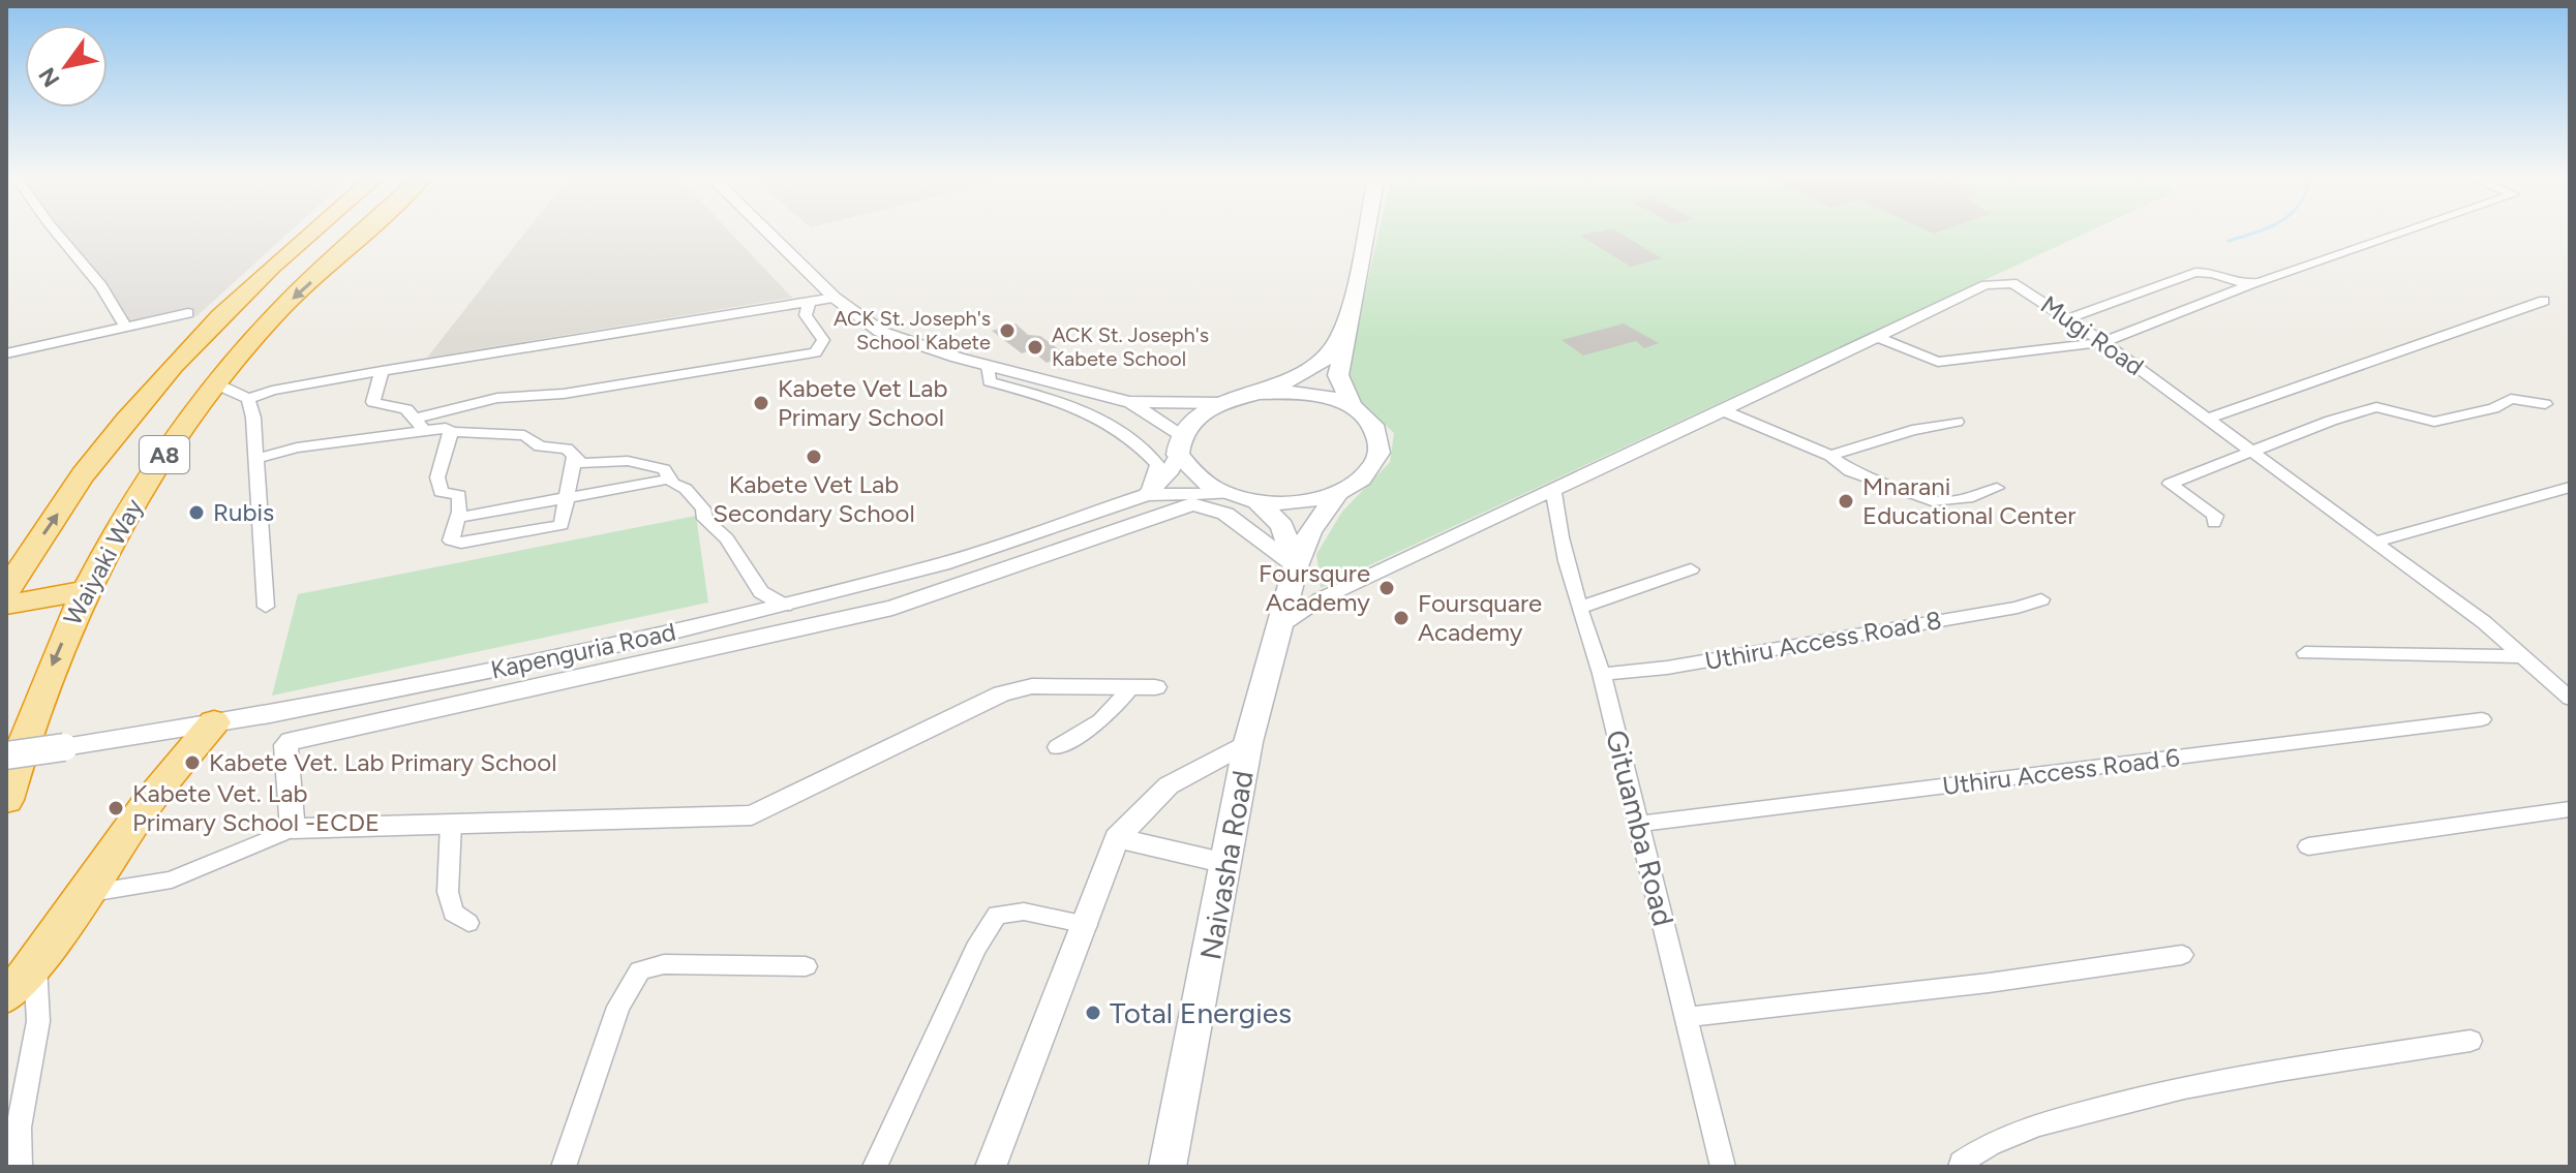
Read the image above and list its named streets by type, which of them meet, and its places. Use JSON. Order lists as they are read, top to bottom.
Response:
{
  "streets": {
    "highway": ["A8", "Waiyaki Way"],
    "main road": ["Naivasha Road"],
    "street": [
      "Mugi Road",
      "Uthiru Access Road 8",
      "Kapenguria Road",
      "Uthiru Access Road 6",
      "Gituamba Road"
    ]
  },
  "crossings": [
    ["Mugi Road", "Gituamba Road"],
    ["Mugi Road", "Naivasha Road"],
    ["Uthiru Access Road 8", "Gituamba Road"],
    ["Uthiru Access Road 6", "Gituamba Road"]
  ],
  "places": [
    "ACK St. Joseph's School Kabete",
    "ACK St. Joseph's Kabete School",
    "Kabete Vet Lab Primary School",
    "Kabete Vet Lab Secondary School",
    "Mnarani Educational Center",
    "Rubis",
    "Foursqure Academy",
    "Foursquare Academy",
    "Kabete Vet. Lab Primary School",
    "Kabete Vet. Lab Primary School -ECDE",
    "Total Energies"
  ],
  "north": "bottom left"
}
